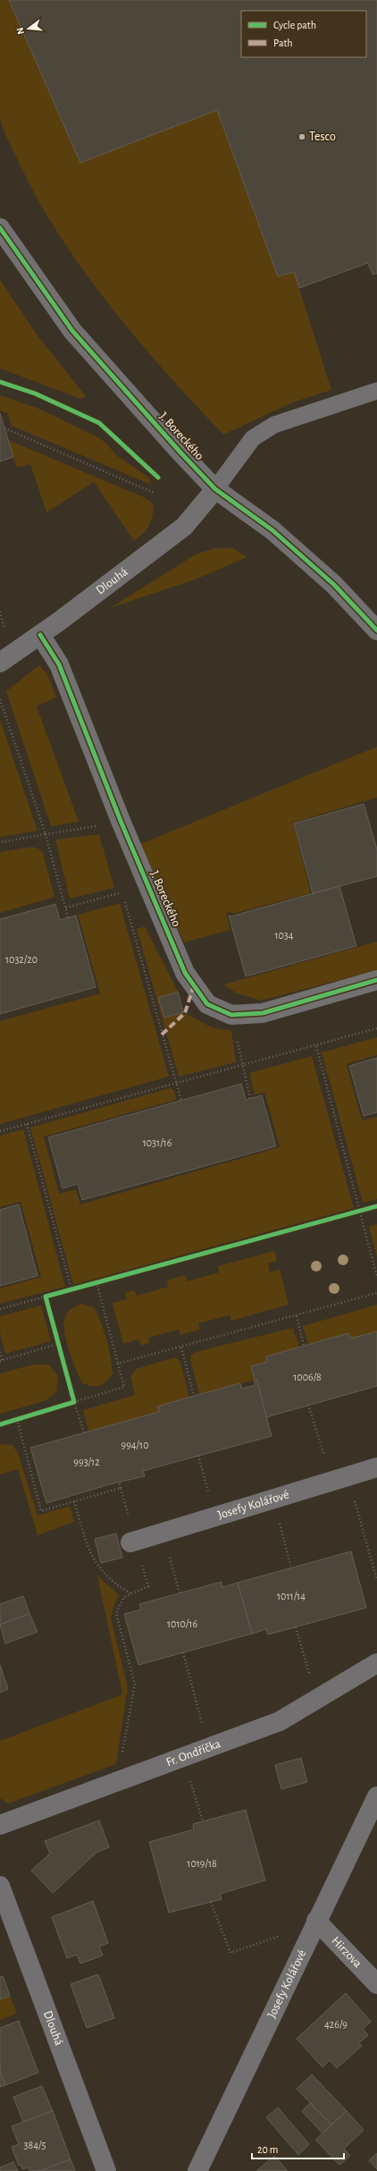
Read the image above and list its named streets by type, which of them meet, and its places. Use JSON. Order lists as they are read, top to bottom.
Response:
{
  "streets": {
    "street": [
      "J. Boreckého",
      "Dlouhá",
      "Josefy Kolářové",
      "Fr. Ondříčka",
      "Hirzova"
    ]
  },
  "crossings": [
    ["J. Boreckého", "Dlouhá"],
    ["Josefy Kolářové", "Hirzova"]
  ],
  "places": ["Tesco"],
  "house_numbers": [
    "1034",
    "1032/20",
    "1031/16",
    "1006/8",
    "994/10",
    "993/12",
    "1011/14",
    "1010/16",
    "1019/18",
    "426/9",
    "384/5"
  ],
  "legend": ["Cycle path", "Path"],
  "scale_bar": "20 m",
  "north": "left"
}
